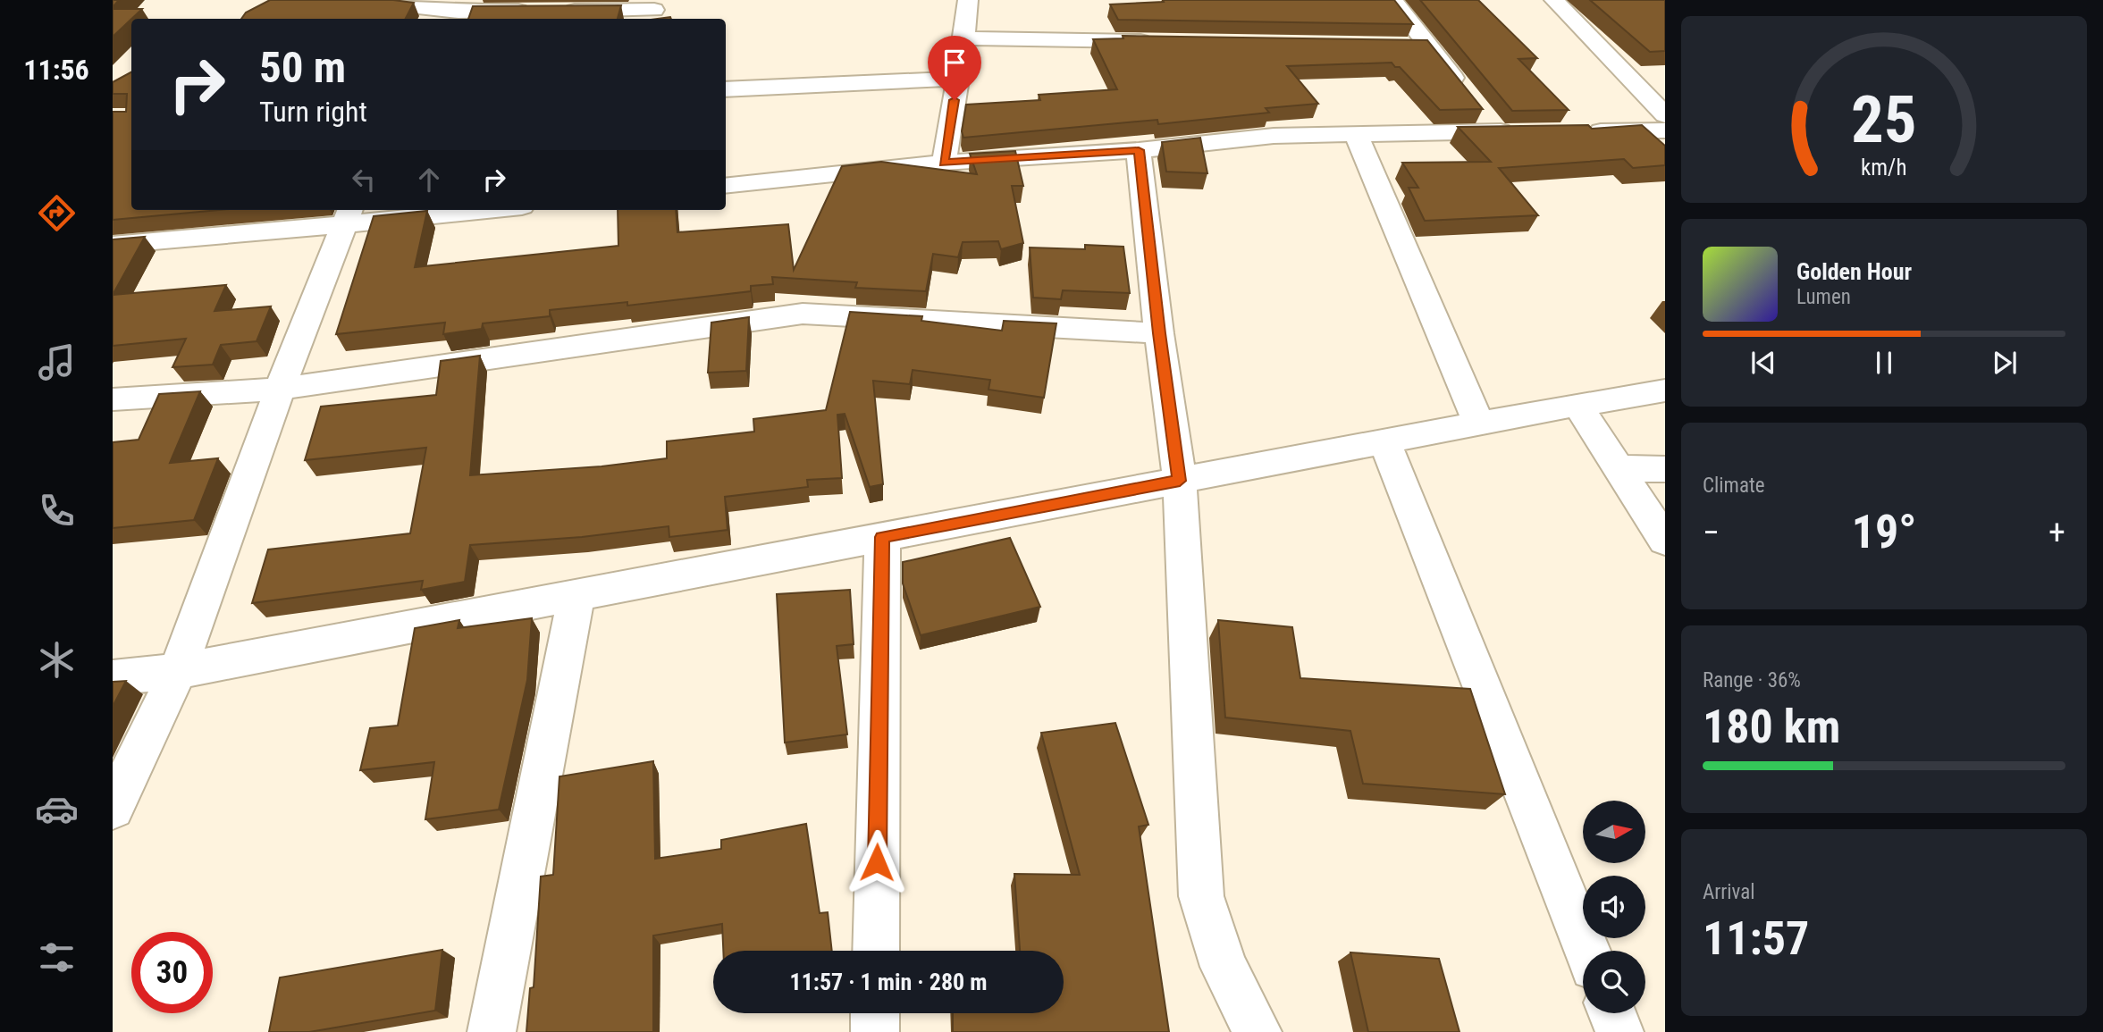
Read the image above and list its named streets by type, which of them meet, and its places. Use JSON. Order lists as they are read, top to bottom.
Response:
{
  "north": "right",
  "page": {
    "tabs": "11:56",
    "turn": ["50 m", "Turn right"],
    "song": ["Golden Hour", "Lumen"],
    "tile": [
      "Climate",
      ["Range · 36%", "180 km"],
      ["Arrival", "11:57"]
    ],
    "heat": ["−", "19°", "+"],
    "limit": "30",
    "trip": "11:57 · 1 min · 280 m",
    "gauge": ["25", "km/h"]
  }
}
